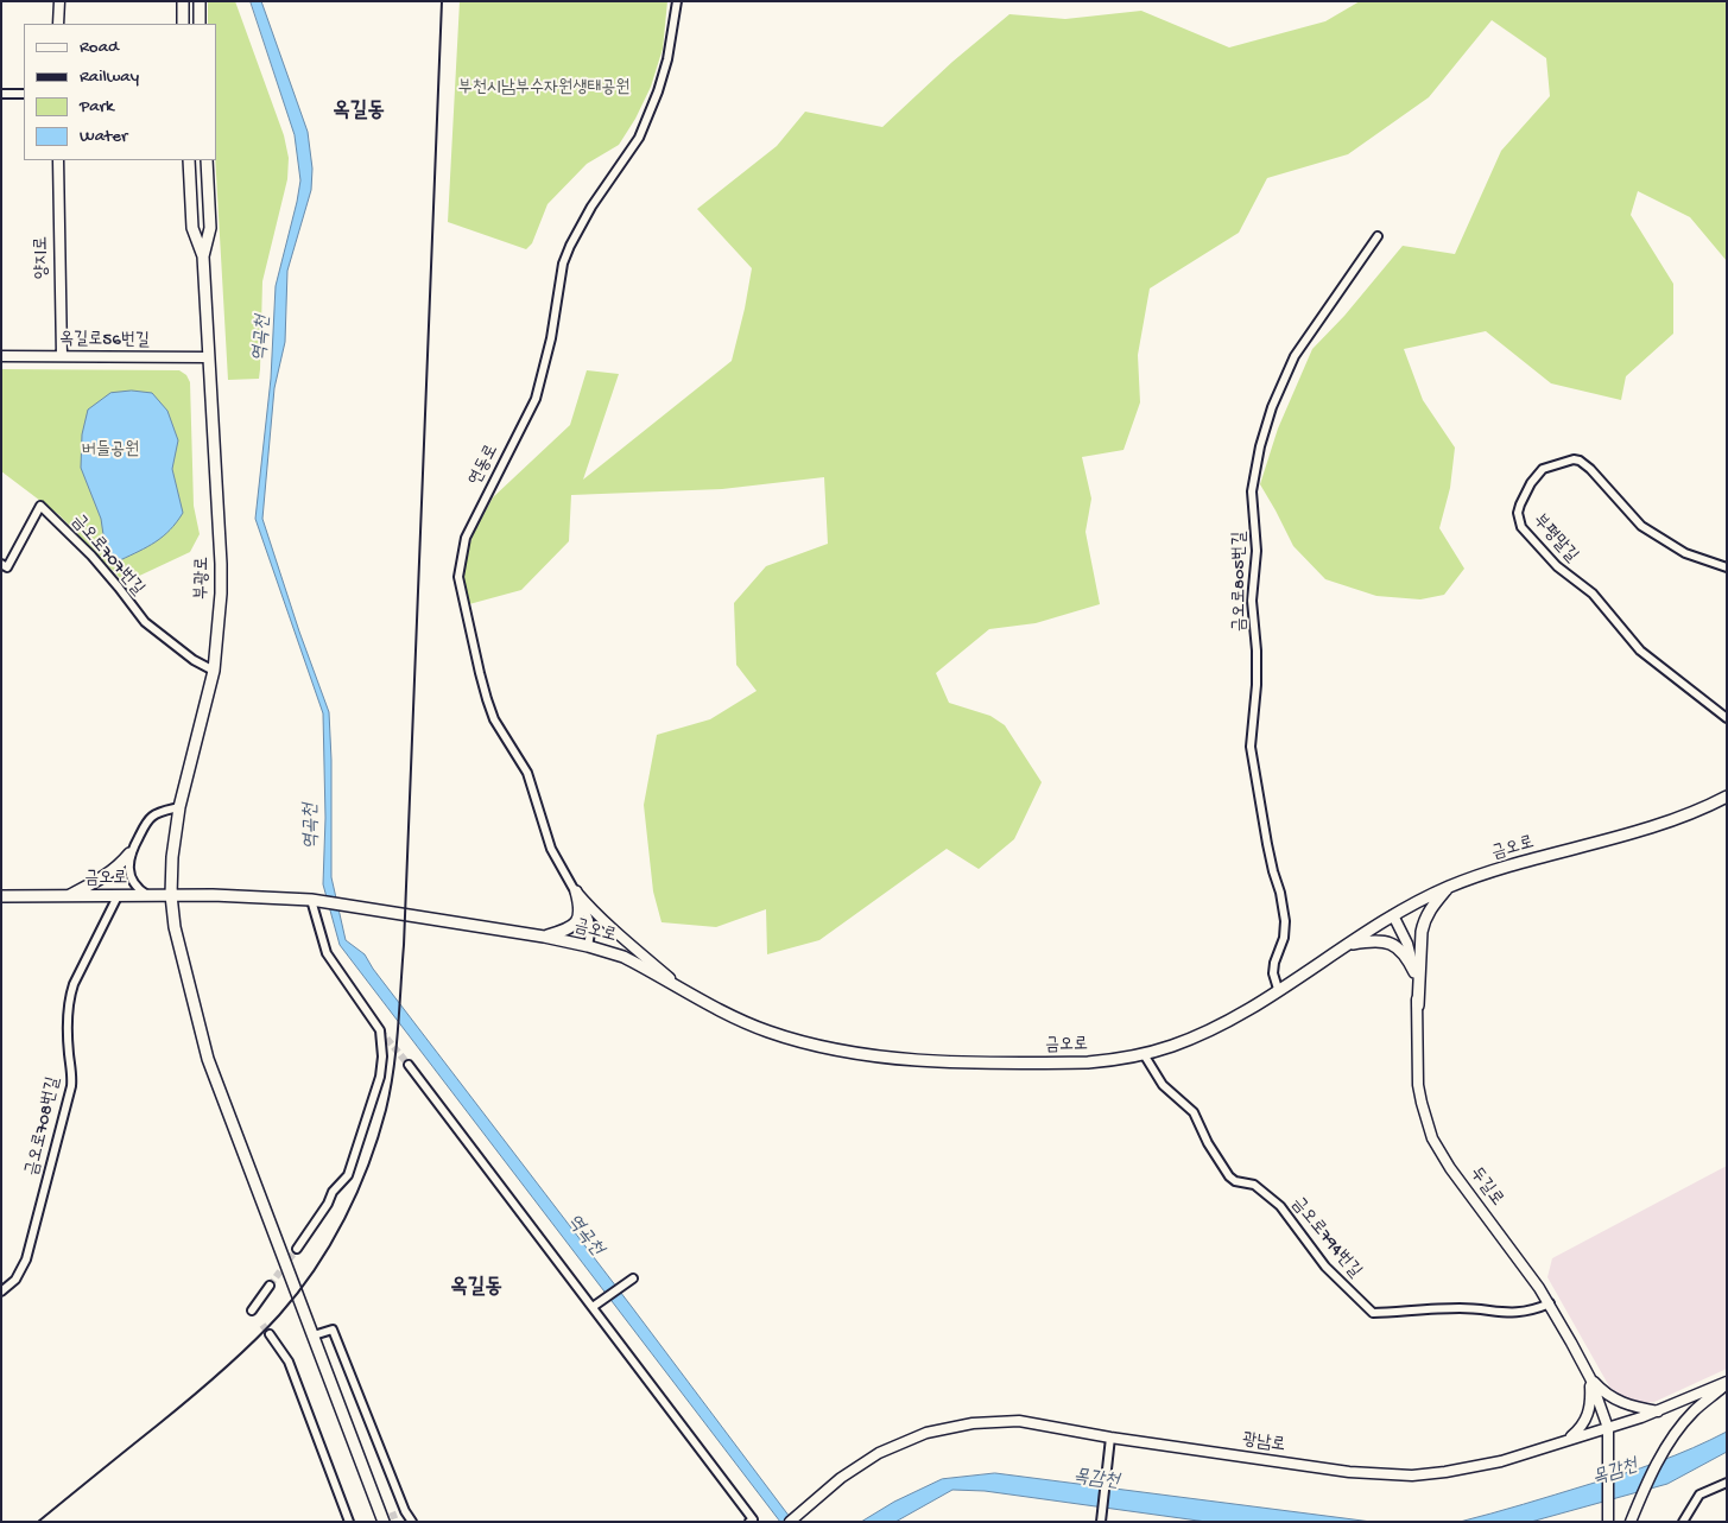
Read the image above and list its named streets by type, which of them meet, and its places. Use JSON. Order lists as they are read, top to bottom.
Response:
{
  "streets": {
    "main road": ["부광로", "금오로"],
    "street": [
      "양지로",
      "옥길로56번길",
      "연동로",
      "부평말길",
      "금오로707번길",
      "금오로805번길",
      "금오로708번길",
      "두길로",
      "금오로794번길",
      "광남로"
    ]
  },
  "crossings": [
    ["양지로", "옥길로56번길"],
    ["옥길로56번길", "부광로"],
    ["연동로", "금오로"],
    ["금오로707번길", "부광로"],
    ["부광로", "금오로"],
    ["금오로805번길", "금오로"],
    ["금오로", "금오로708번길"],
    ["금오로", "두길로"],
    ["금오로", "금오로794번길"],
    ["두길로", "금오로794번길"],
    ["두길로", "광남로"]
  ],
  "districts": ["옥길동", "옥길동"],
  "water": ["역곡천", "목감천"],
  "parks": ["부천시남부수자원생태공원", "버들공원"],
  "legend": [
    "Road",
    "Railway",
    "Park",
    "Water"
  ]
}
